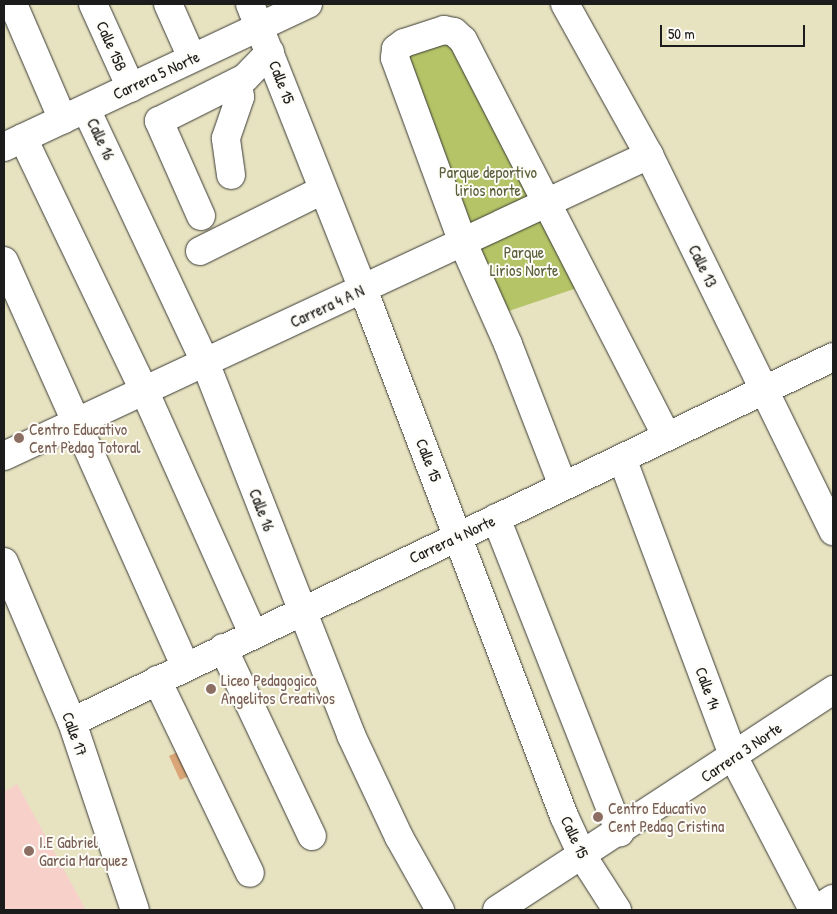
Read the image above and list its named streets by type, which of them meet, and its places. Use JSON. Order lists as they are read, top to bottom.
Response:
{
  "streets": {
    "street": [
      "Calle 15B",
      "Carrera 5 Norte",
      "Calle 15",
      "Calle 16",
      "Calle 13",
      "Carrera 4 A N",
      "Carrera 4 Norte",
      "Calle 14",
      "Calle 17",
      "Carrera 3 Norte"
    ]
  },
  "crossings": [
    ["Calle 15B", "Carrera 5 Norte"],
    ["Carrera 5 Norte", "Calle 15"],
    ["Carrera 5 Norte", "Calle 16"],
    ["Calle 15", "Carrera 4 A N"],
    ["Calle 15", "Carrera 4 Norte"],
    ["Calle 15", "Carrera 3 Norte"],
    ["Calle 16", "Carrera 4 A N"],
    ["Calle 16", "Carrera 4 Norte"],
    ["Calle 13", "Carrera 4 A N"],
    ["Calle 13", "Carrera 4 Norte"],
    ["Carrera 4 Norte", "Calle 14"],
    ["Carrera 4 Norte", "Calle 17"],
    ["Calle 14", "Carrera 3 Norte"]
  ],
  "parks": ["Parque deportivo lirios norte", "Parque Lirios Norte"],
  "places": [
    "Centro Educativo Cent Pedag Totoral",
    "Liceo Pedagogico Angelitos Creativos",
    "Centro Educativo Cent Pedag Cristina",
    "I.E Gabriel Garcia Marquez"
  ],
  "scale_bar": "50 m"
}
